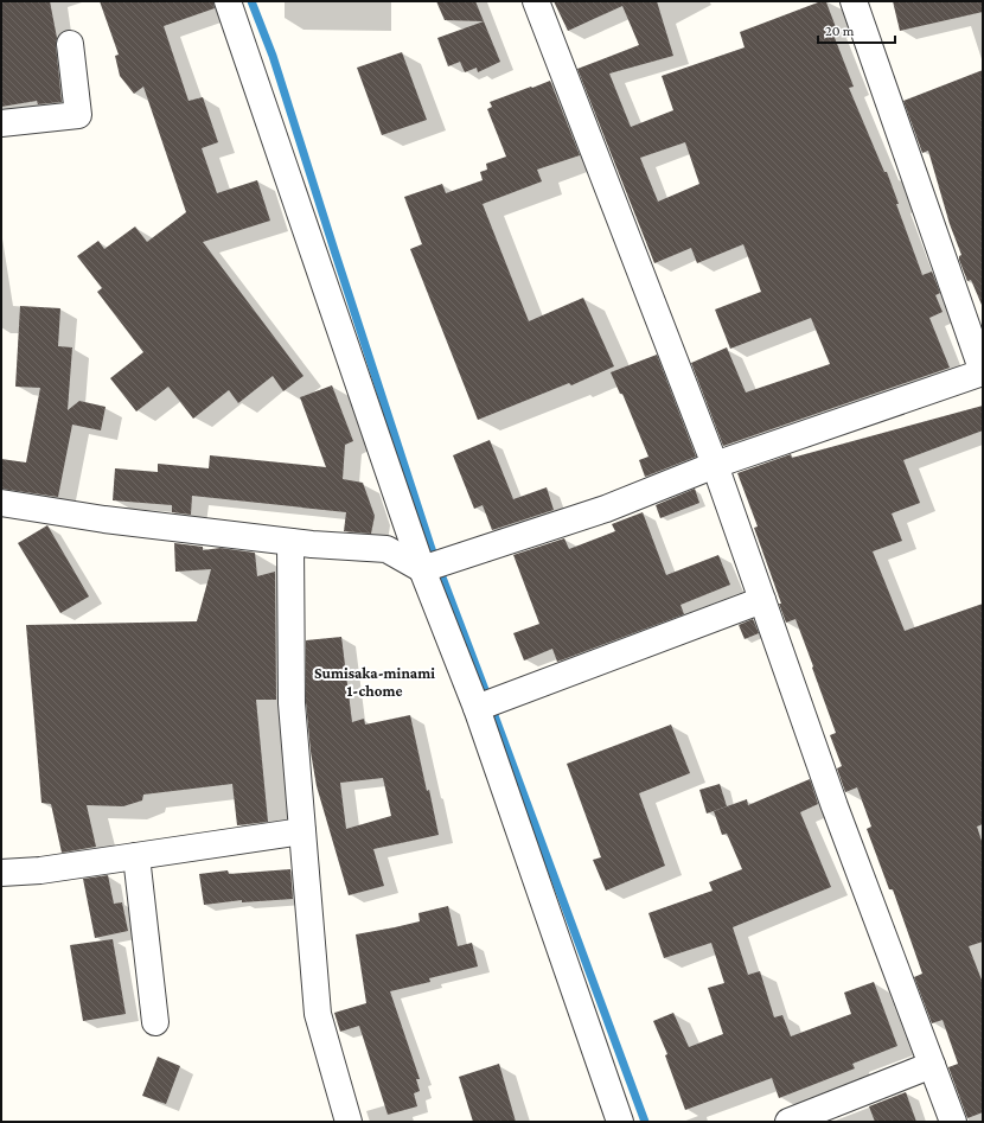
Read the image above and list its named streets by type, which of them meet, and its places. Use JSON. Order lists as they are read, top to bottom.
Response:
{
  "districts": ["Sumisaka-minami 1-chome"],
  "scale_bar": "20 m"
}
